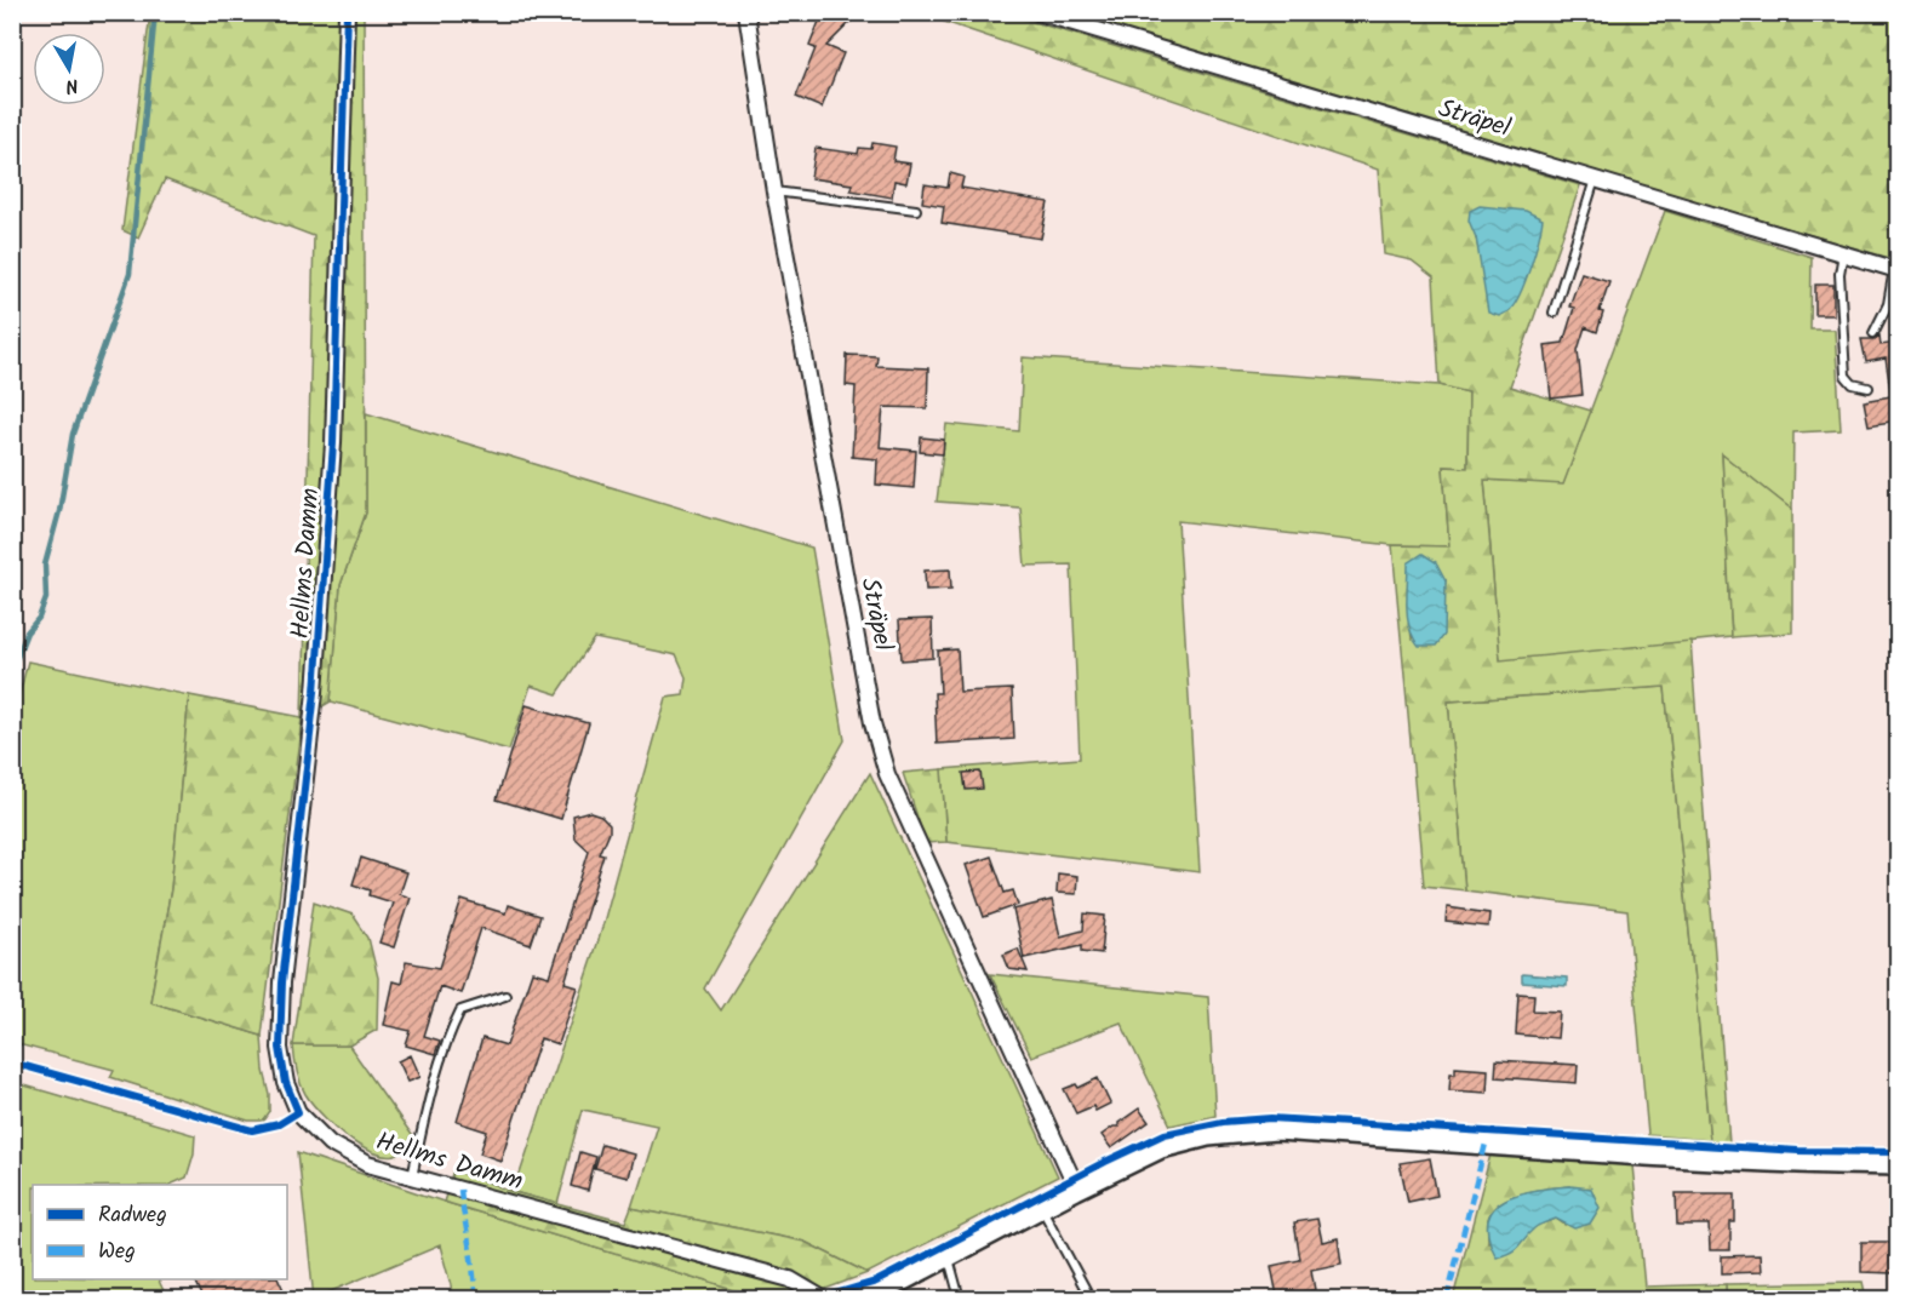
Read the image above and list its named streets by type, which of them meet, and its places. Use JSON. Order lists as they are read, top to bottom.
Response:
{
  "streets": {
    "street": ["Sträpel", "Hellms Damm"]
  },
  "legend": ["Radweg", "Weg"],
  "north": "bottom"
}
